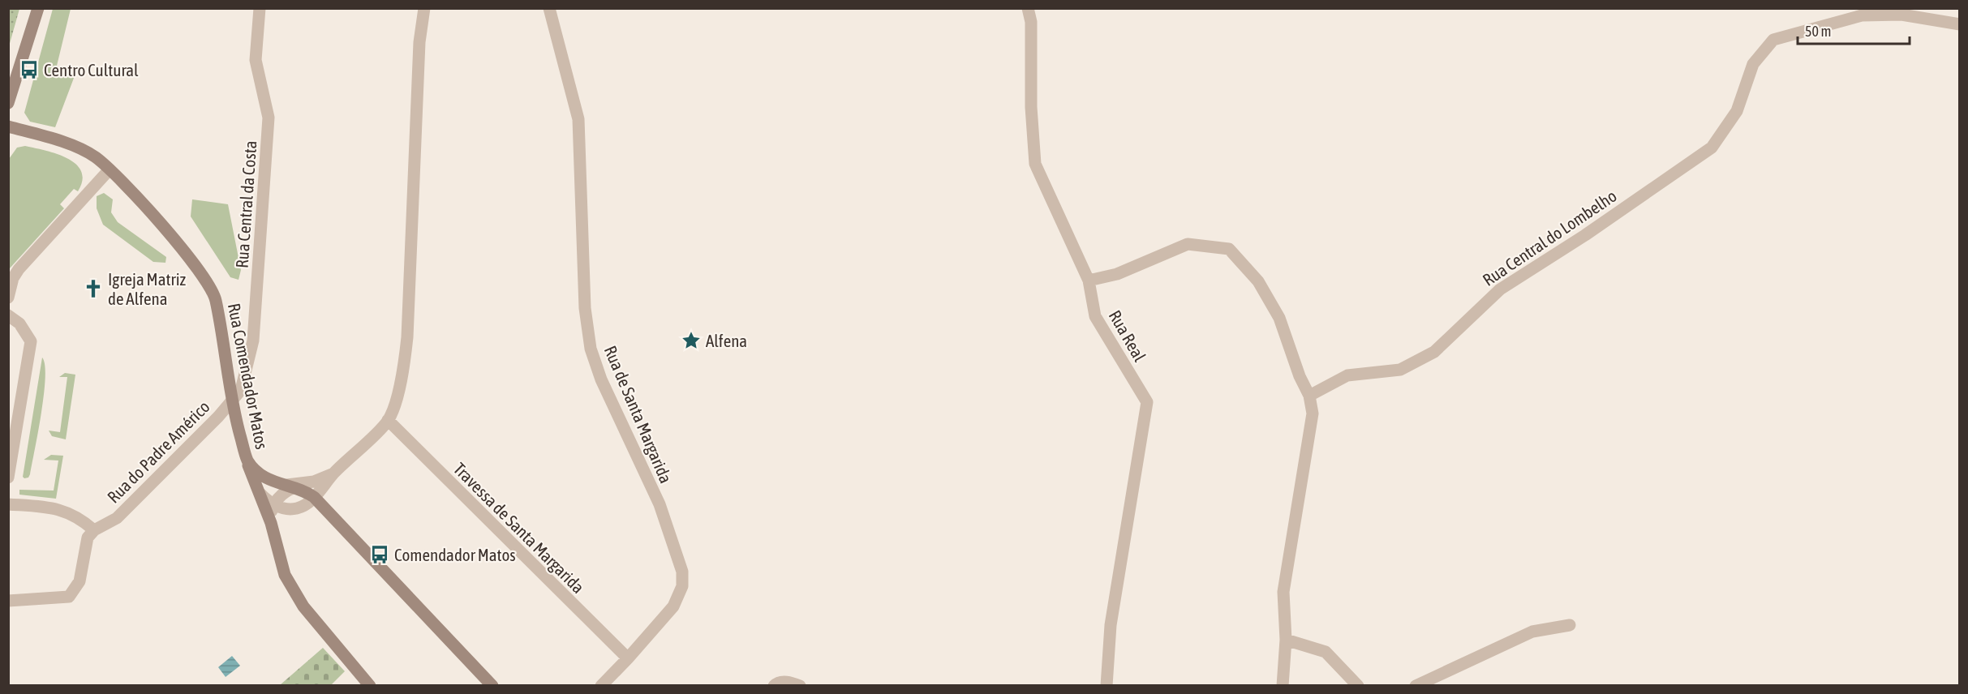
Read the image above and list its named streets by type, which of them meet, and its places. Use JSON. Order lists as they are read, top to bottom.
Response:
{
  "streets": {
    "street": [
      "Rua Central da Costa",
      "Rua Central do Lombelho",
      "Rua Real",
      "Rua Comendador Matos",
      "Rua de Santa Margarida",
      "Rua do Padre Américo",
      "Travessa de Santa Margarida"
    ]
  },
  "crossings": [
    ["Rua Central da Costa", "Rua Comendador Matos"],
    ["Rua Central da Costa", "Rua do Padre Américo"],
    ["Rua Comendador Matos", "Rua do Padre Américo"],
    ["Rua de Santa Margarida", "Travessa de Santa Margarida"]
  ],
  "places": {
    "bus stop": ["Centro Cultural", "Comendador Matos"],
    "church": ["Igreja Matriz de Alfena"],
    "place": ["Alfena"]
  },
  "scale_bar": "50 m"
}
